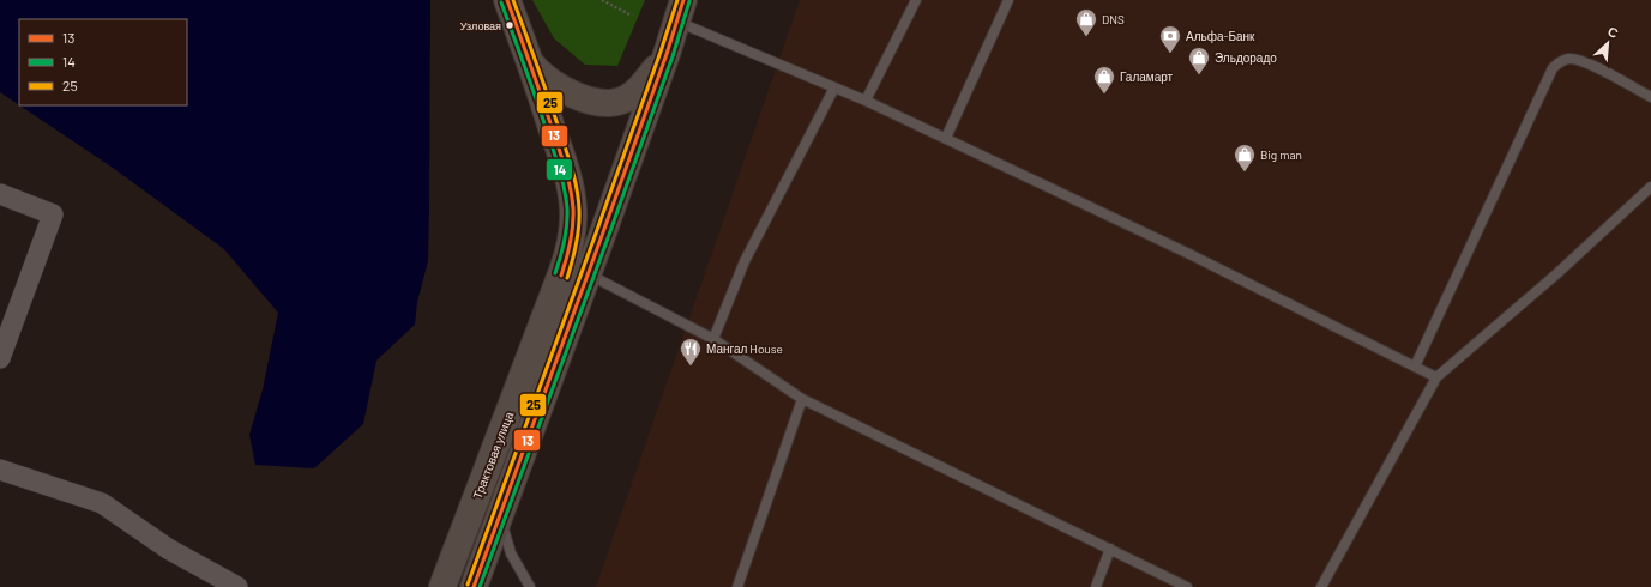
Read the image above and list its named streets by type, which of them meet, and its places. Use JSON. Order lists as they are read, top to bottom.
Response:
{
  "streets": {
    "main road": ["Трактовая улица"]
  },
  "places": {
    "other": ["Узловая"],
    "shop": [
      "DNS",
      "Эльдорадо",
      "Галамарт",
      "Big man"
    ],
    "bank": ["Альфа-Банк"],
    "restaurant": ["Мангал House"]
  },
  "lines": ["transit line 13", "transit line 25", "transit line 14"],
  "legend": ["13", "14", "25"],
  "north": "top right"
}
